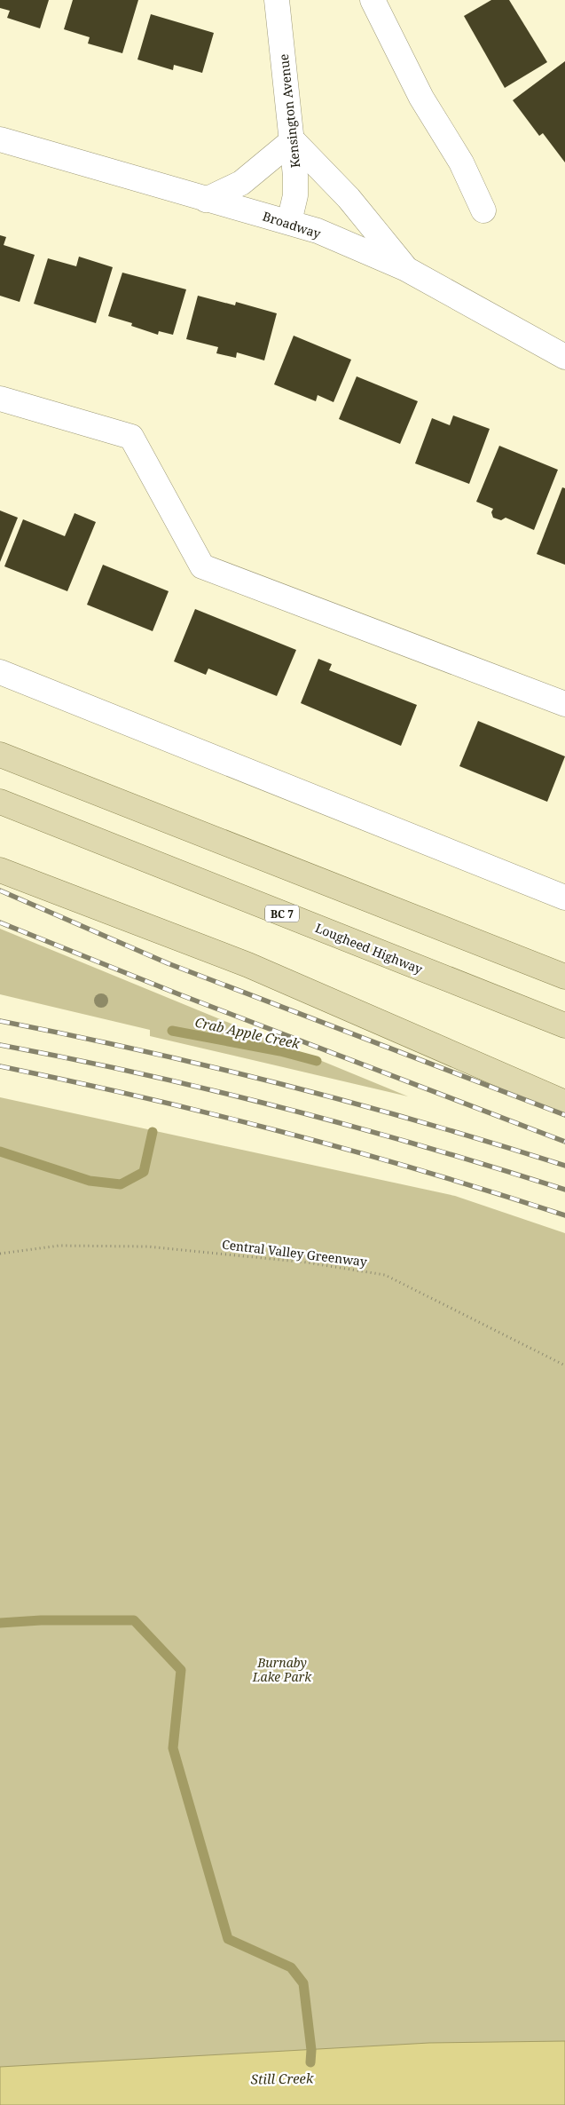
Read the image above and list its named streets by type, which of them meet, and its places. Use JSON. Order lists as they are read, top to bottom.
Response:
{
  "streets": {
    "main road": ["BC 7", "Lougheed Highway"],
    "street": ["Kensington Avenue", "Broadway"],
    "path": ["Central Valley Greenway"]
  },
  "crossings": [
    ["Kensington Avenue", "Broadway"]
  ],
  "water": ["Crab Apple Creek", "Still Creek"],
  "parks": ["Burnaby Lake Park"]
}
